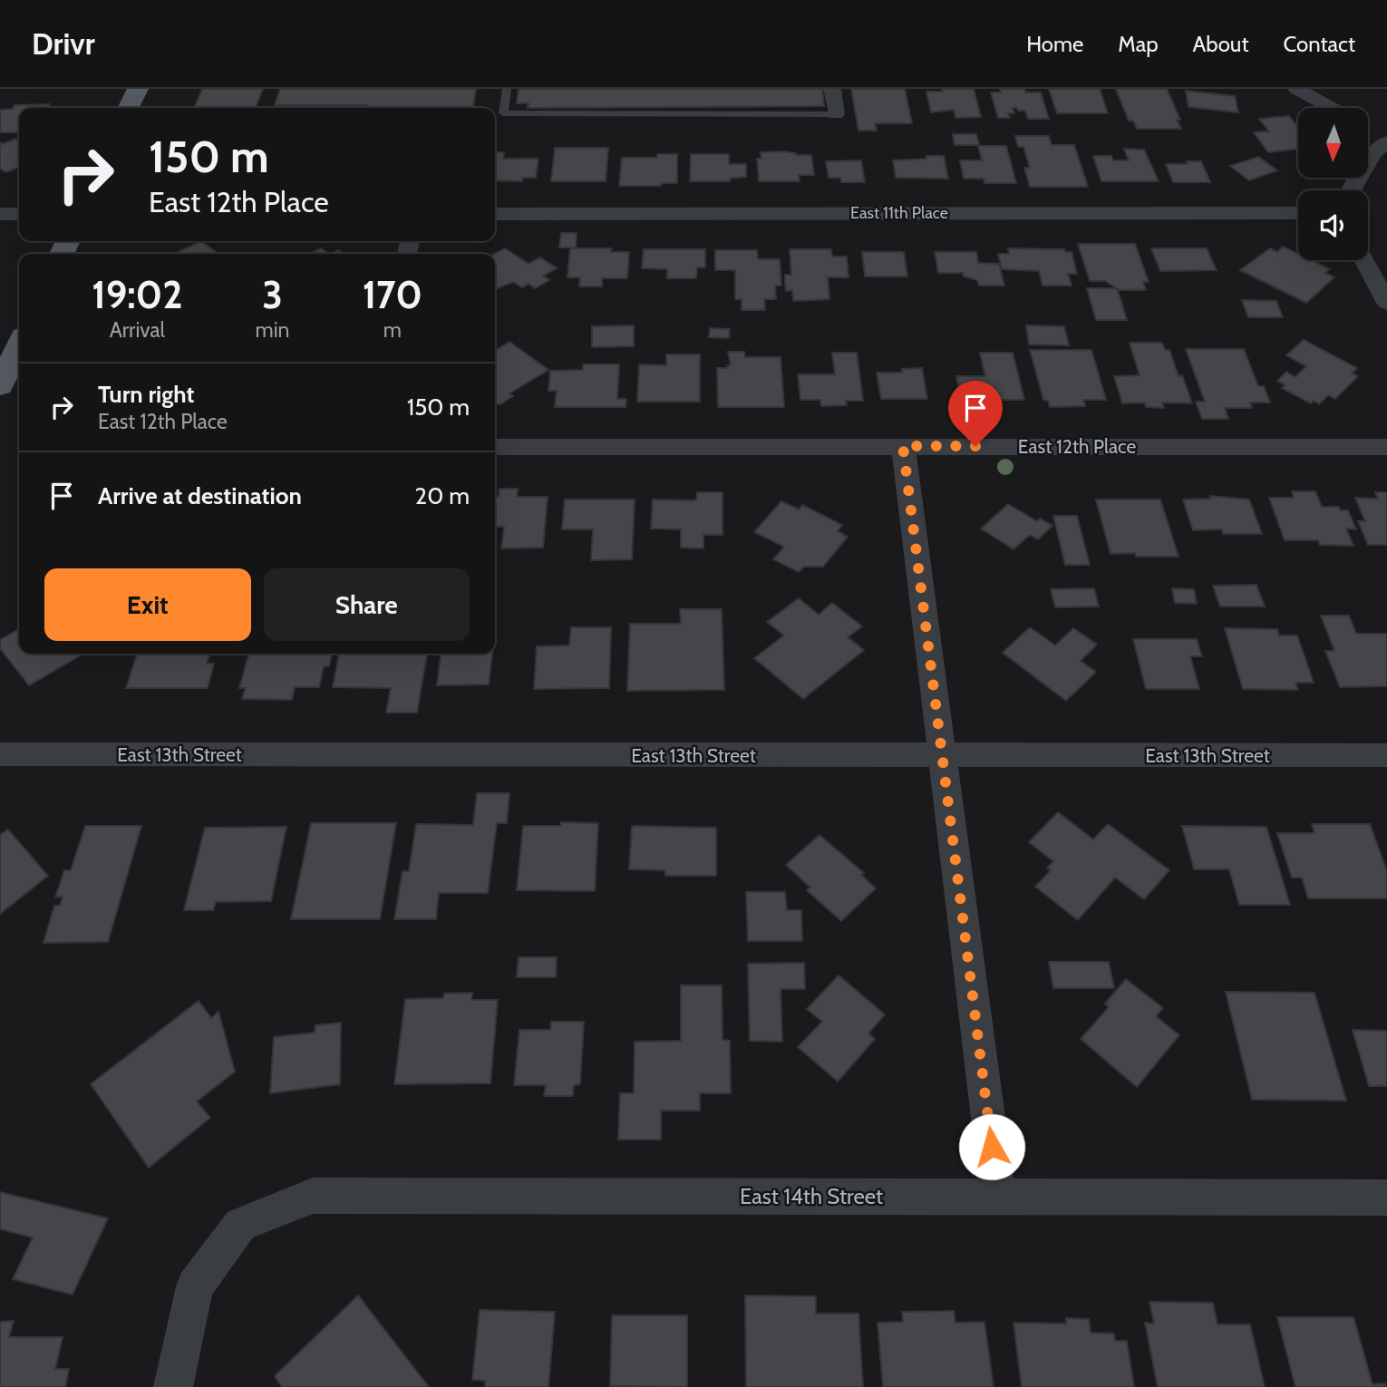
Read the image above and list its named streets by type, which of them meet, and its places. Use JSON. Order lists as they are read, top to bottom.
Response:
{
  "streets": {
    "street": [
      "East 11th Place",
      "East 12th Place",
      "East 13th Street",
      "East 14th Street"
    ]
  },
  "north": "bottom",
  "page": {
    "header": "Drivr",
    "nav": [
      "Home",
      "Map",
      "About",
      "Contact"
    ],
    "turn": ["150 m", "East 12th Place"],
    "eta": [
      "19:02",
      "Arrival",
      "3",
      "min",
      "170",
      "m"
    ],
    "list": [
      {
        "name": "Turn right",
        "note": "East 12th Place",
        "value": "150 m"
      },
      {
        "name": "Arrive at destination",
        "value": "20 m"
      }
    ],
    "buttons": ["Exit", "Share"]
  }
}
